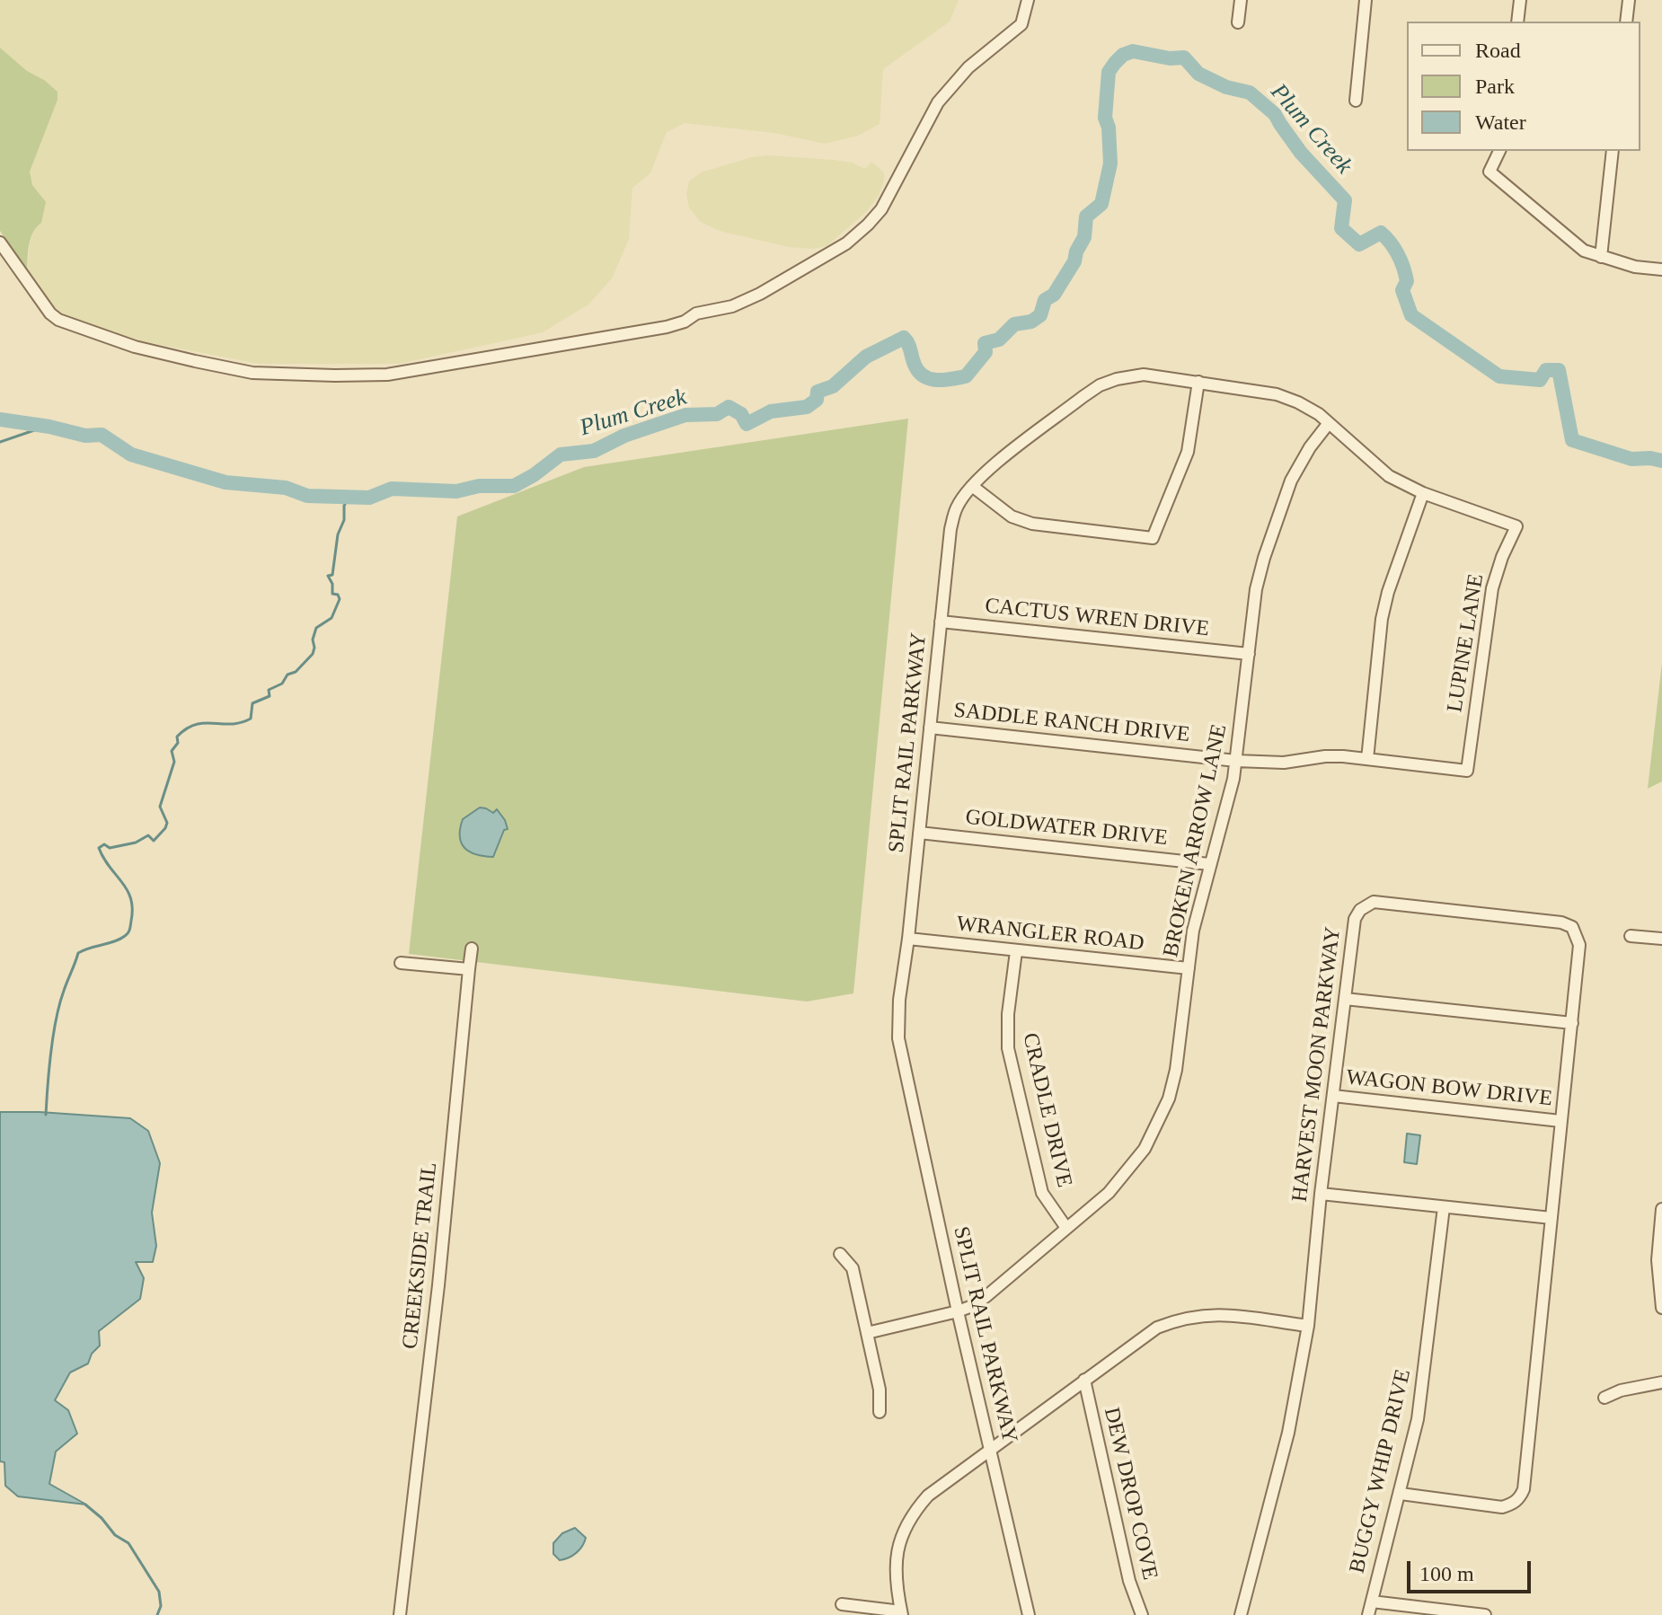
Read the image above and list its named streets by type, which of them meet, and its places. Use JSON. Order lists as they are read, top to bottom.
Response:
{
  "streets": {
    "street": [
      "CACTUS WREN DRIVE",
      "LUPINE LANE",
      "SADDLE RANCH DRIVE",
      "SPLIT RAIL PARKWAY",
      "GOLDWATER DRIVE",
      "BROKEN ARROW LANE",
      "WRANGLER ROAD",
      "HARVEST MOON PARKWAY",
      "WAGON BOW DRIVE",
      "CRADLE DRIVE",
      "CREEKSIDE TRAIL",
      "BUGGY WHIP DRIVE",
      "DEW DROP COVE"
    ]
  },
  "crossings": [
    ["CACTUS WREN DRIVE", "SPLIT RAIL PARKWAY"],
    ["CACTUS WREN DRIVE", "BROKEN ARROW LANE"],
    ["LUPINE LANE", "SADDLE RANCH DRIVE"],
    ["LUPINE LANE", "SPLIT RAIL PARKWAY"],
    ["SADDLE RANCH DRIVE", "SPLIT RAIL PARKWAY"],
    ["SADDLE RANCH DRIVE", "BROKEN ARROW LANE"],
    ["SPLIT RAIL PARKWAY", "GOLDWATER DRIVE"],
    ["SPLIT RAIL PARKWAY", "BROKEN ARROW LANE"],
    ["SPLIT RAIL PARKWAY", "WRANGLER ROAD"],
    ["GOLDWATER DRIVE", "BROKEN ARROW LANE"],
    ["BROKEN ARROW LANE", "WRANGLER ROAD"],
    ["BROKEN ARROW LANE", "CRADLE DRIVE"],
    ["WRANGLER ROAD", "CRADLE DRIVE"],
    ["HARVEST MOON PARKWAY", "WAGON BOW DRIVE"],
    ["HARVEST MOON PARKWAY", "BUGGY WHIP DRIVE"]
  ],
  "water": ["Plum Creek"],
  "legend": ["Road", "Park", "Water"],
  "scale_bar": "100 m"
}
